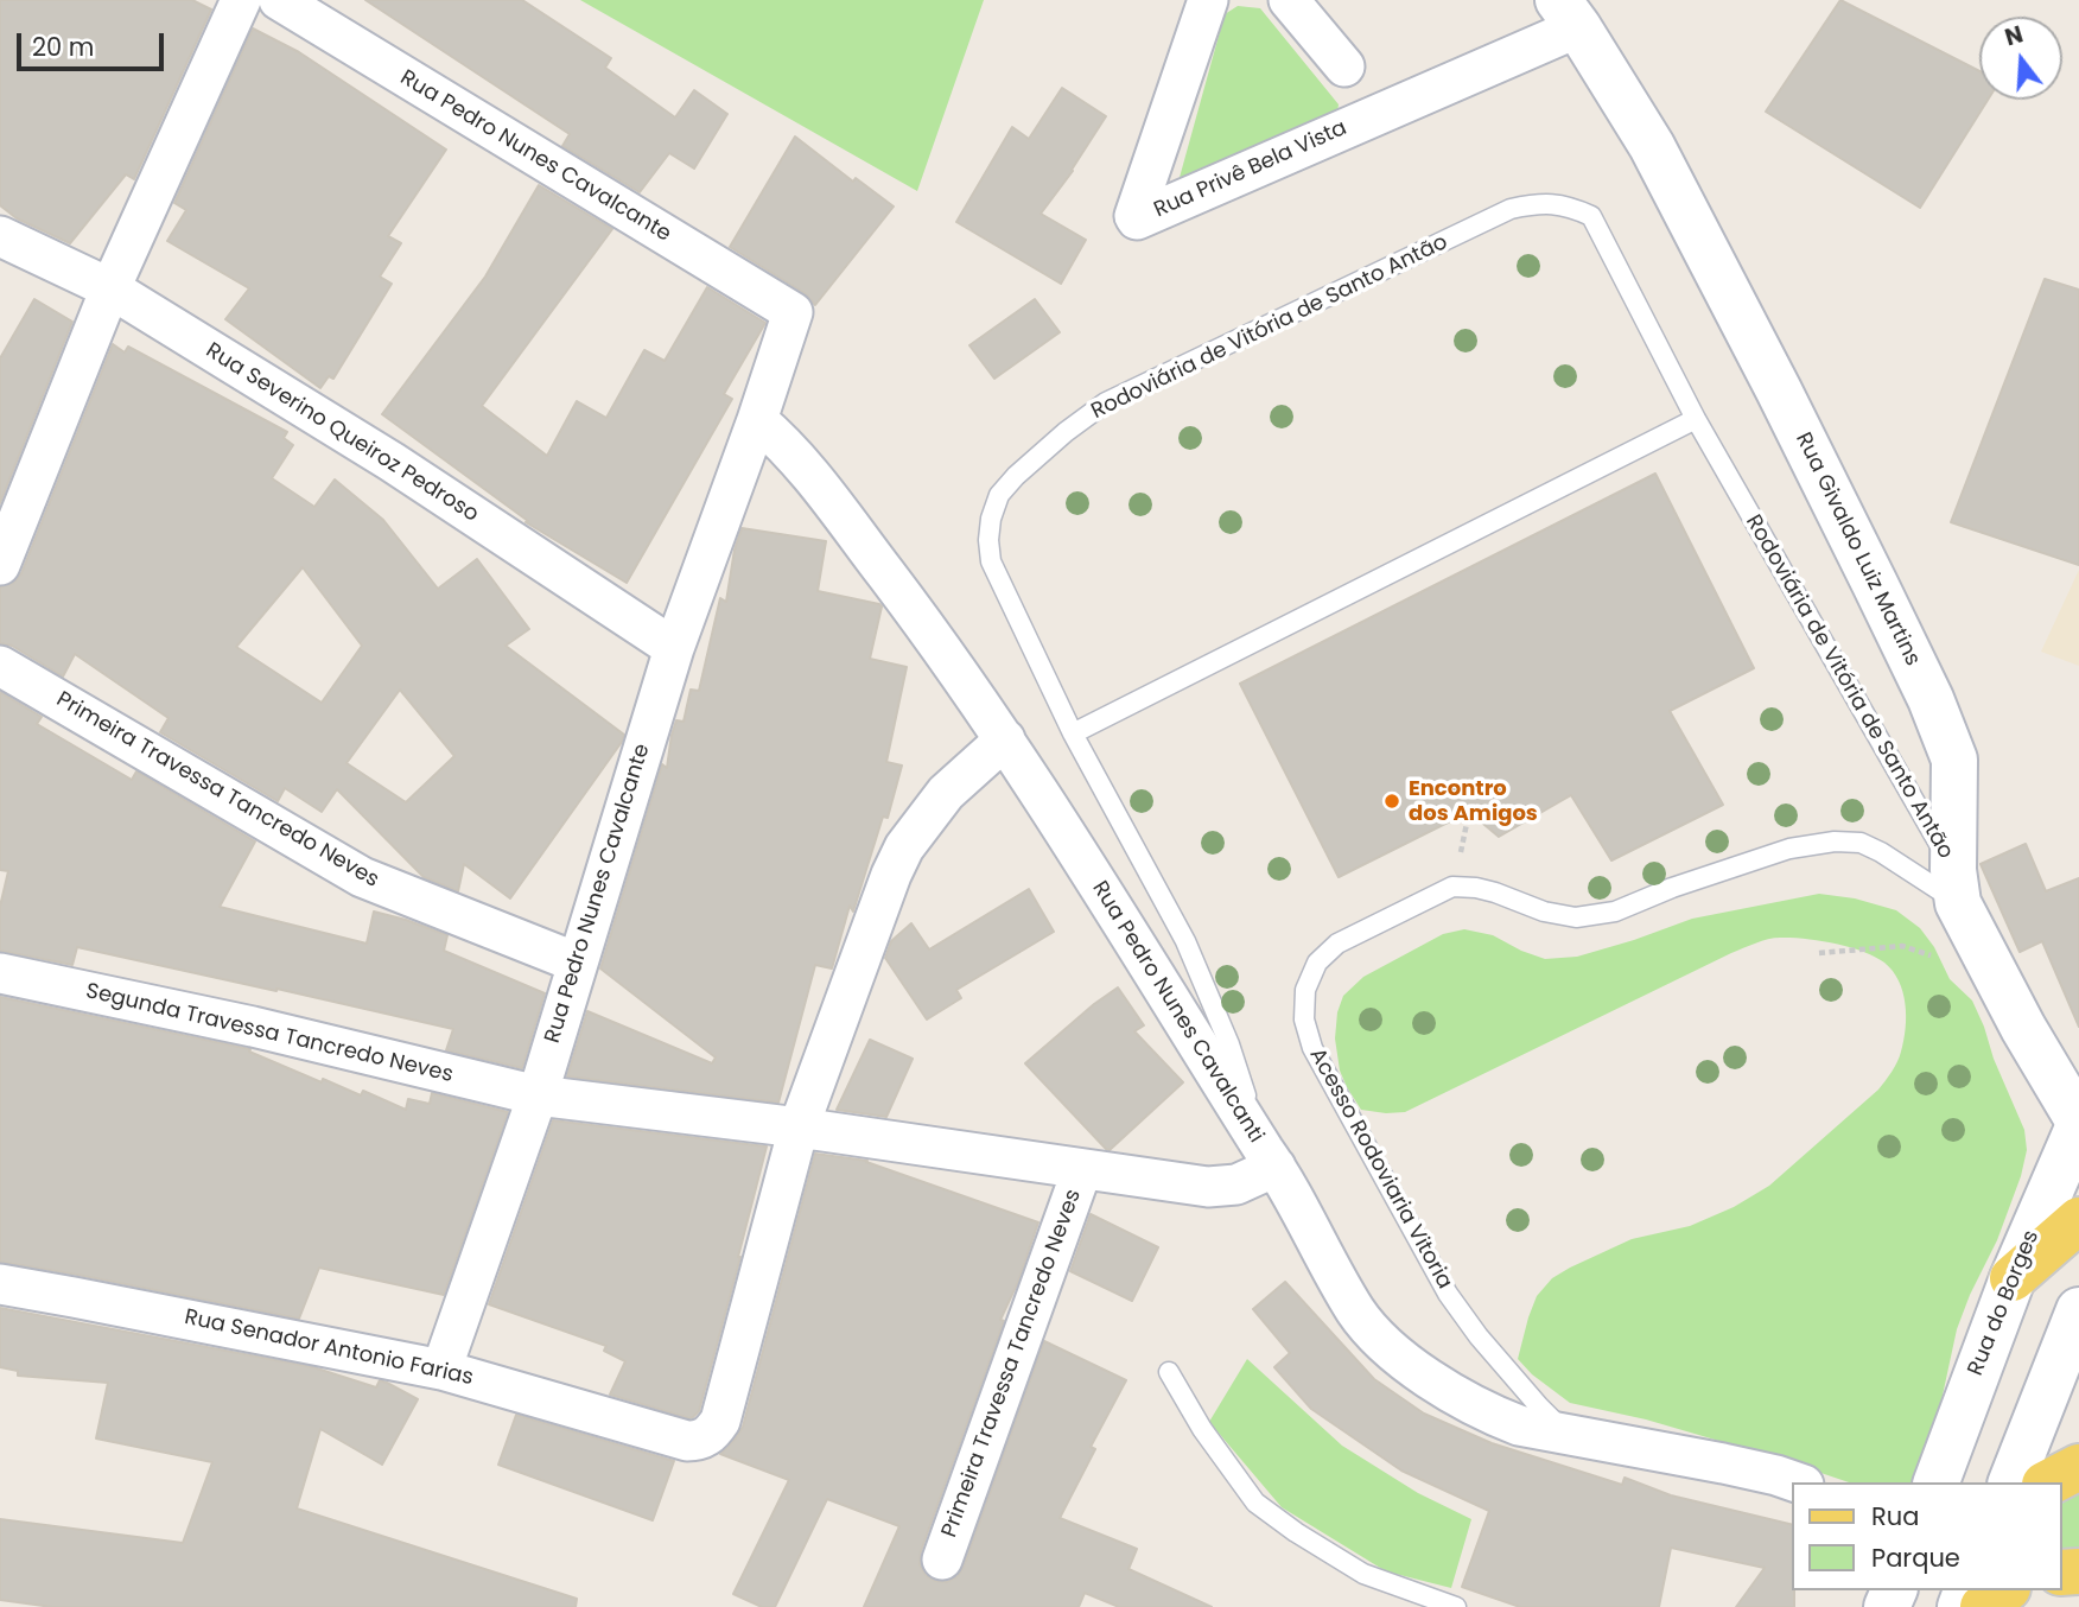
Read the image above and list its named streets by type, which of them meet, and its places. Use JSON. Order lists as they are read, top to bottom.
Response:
{
  "streets": {
    "street": [
      "Rua Pedro Nunes Cavalcante",
      "Rua Privê Bela Vista",
      "Rua Severino Queiroz Pedroso",
      "Rua Givaldo Luiz Martins",
      "Primeira Travessa Tancredo Neves",
      "Rua Pedro Nunes Cavalcanti",
      "Segunda Travessa Tancredo Neves",
      "Rua do Borges",
      "Rua Senador Antonio Farias"
    ],
    "lane": ["Rodoviária de Vitória de Santo Antão", "Acesso Rodoviaria Vitoria"]
  },
  "crossings": [
    ["Rua Pedro Nunes Cavalcante", "Rua Severino Queiroz Pedroso"],
    ["Rua Pedro Nunes Cavalcante", "Primeira Travessa Tancredo Neves"],
    ["Rua Pedro Nunes Cavalcante", "Rua Pedro Nunes Cavalcanti"],
    ["Rua Pedro Nunes Cavalcante", "Segunda Travessa Tancredo Neves"],
    ["Rua Pedro Nunes Cavalcante", "Rua Senador Antonio Farias"],
    ["Rua Privê Bela Vista", "Rua Givaldo Luiz Martins"],
    ["Rodoviária de Vitória de Santo Antão", "Rua Givaldo Luiz Martins"],
    ["Rodoviária de Vitória de Santo Antão", "Rua Pedro Nunes Cavalcanti"],
    ["Rodoviária de Vitória de Santo Antão", "Segunda Travessa Tancredo Neves"],
    ["Rodoviária de Vitória de Santo Antão", "Acesso Rodoviaria Vitoria"],
    ["Rua Givaldo Luiz Martins", "Acesso Rodoviaria Vitoria"],
    ["Rua Givaldo Luiz Martins", "Rua do Borges"],
    ["Primeira Travessa Tancredo Neves", "Segunda Travessa Tancredo Neves"],
    ["Rua Pedro Nunes Cavalcanti", "Segunda Travessa Tancredo Neves"],
    ["Rua Pedro Nunes Cavalcanti", "Acesso Rodoviaria Vitoria"],
    ["Segunda Travessa Tancredo Neves", "Rua Senador Antonio Farias"]
  ],
  "places": ["Encontro dos Amigos"],
  "legend": ["Rua", "Parque"],
  "scale_bar": "20 m",
  "north": "top"
}
